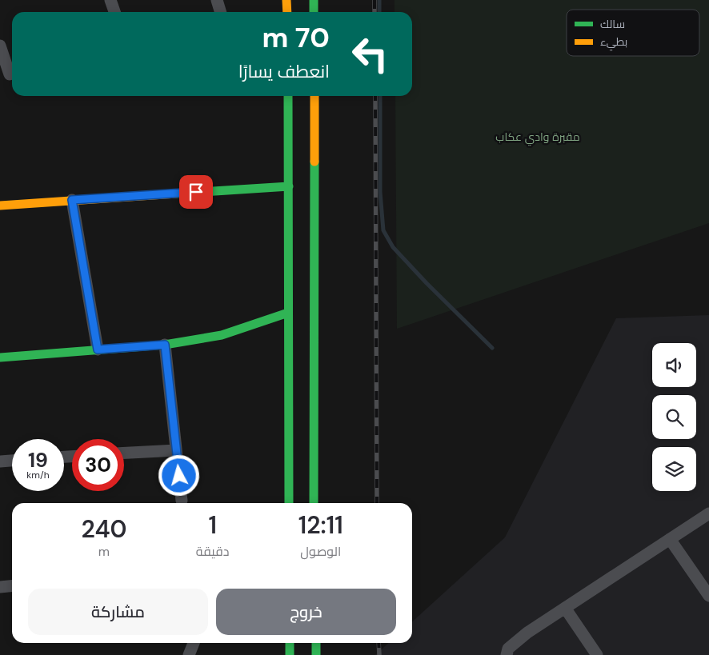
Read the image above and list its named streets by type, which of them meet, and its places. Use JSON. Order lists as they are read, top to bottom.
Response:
{
  "parks": ["مقبرة وادي عكاب"],
  "legend": ["سالك", "بطيء"],
  "page": {
    "turn": ["70 m", "انعطف يسارًا"],
    "speed": "19 km/h",
    "limit": "30",
    "eta": [
      "12:11",
      "الوصول",
      "1",
      "دقيقة",
      "240",
      "m"
    ],
    "buttons": ["خروج", "مشاركة"]
  }
}
